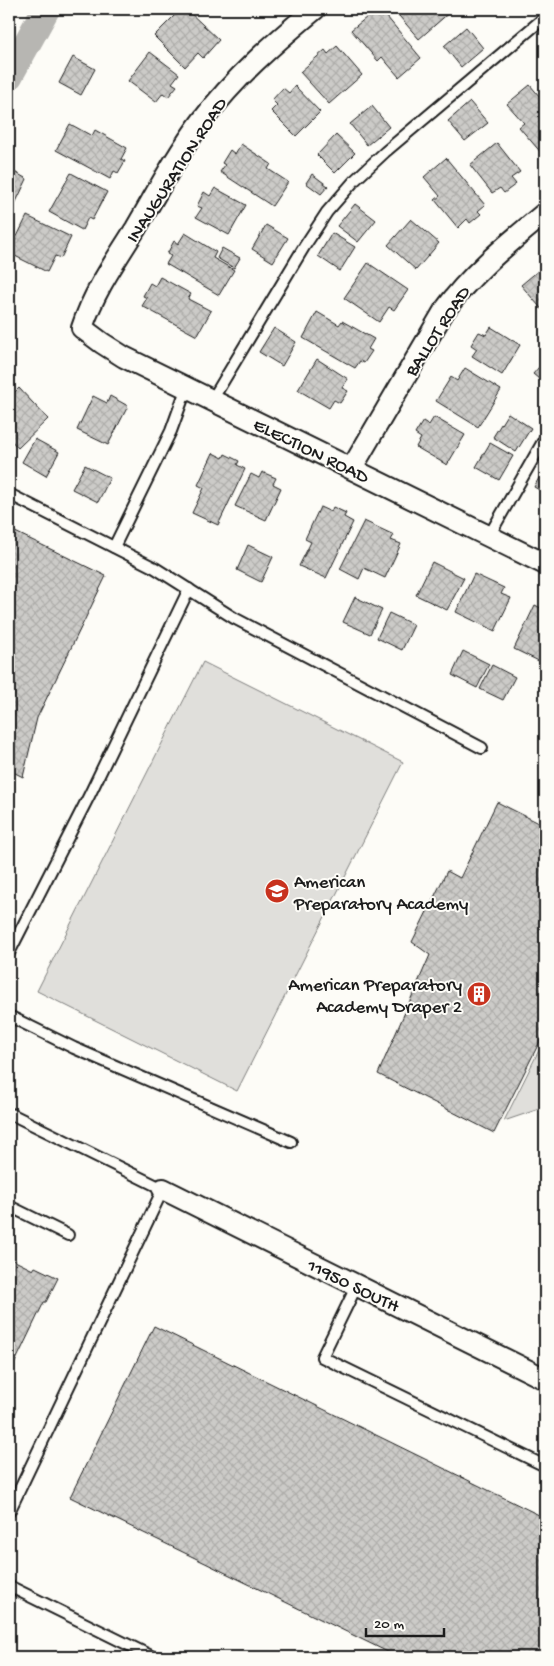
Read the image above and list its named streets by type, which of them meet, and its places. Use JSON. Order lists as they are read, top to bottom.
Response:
{
  "streets": {
    "street": [
      "INAUGURATION ROAD",
      "BALLOT ROAD",
      "ELECTION ROAD",
      "11950 SOUTH"
    ]
  },
  "crossings": [
    ["INAUGURATION ROAD", "ELECTION ROAD"],
    ["BALLOT ROAD", "ELECTION ROAD"]
  ],
  "places": {
    "school or university": ["American Preparatory Academy"],
    "building": ["American Preparatory Academy Draper 2"]
  },
  "scale_bar": "20 m"
}
